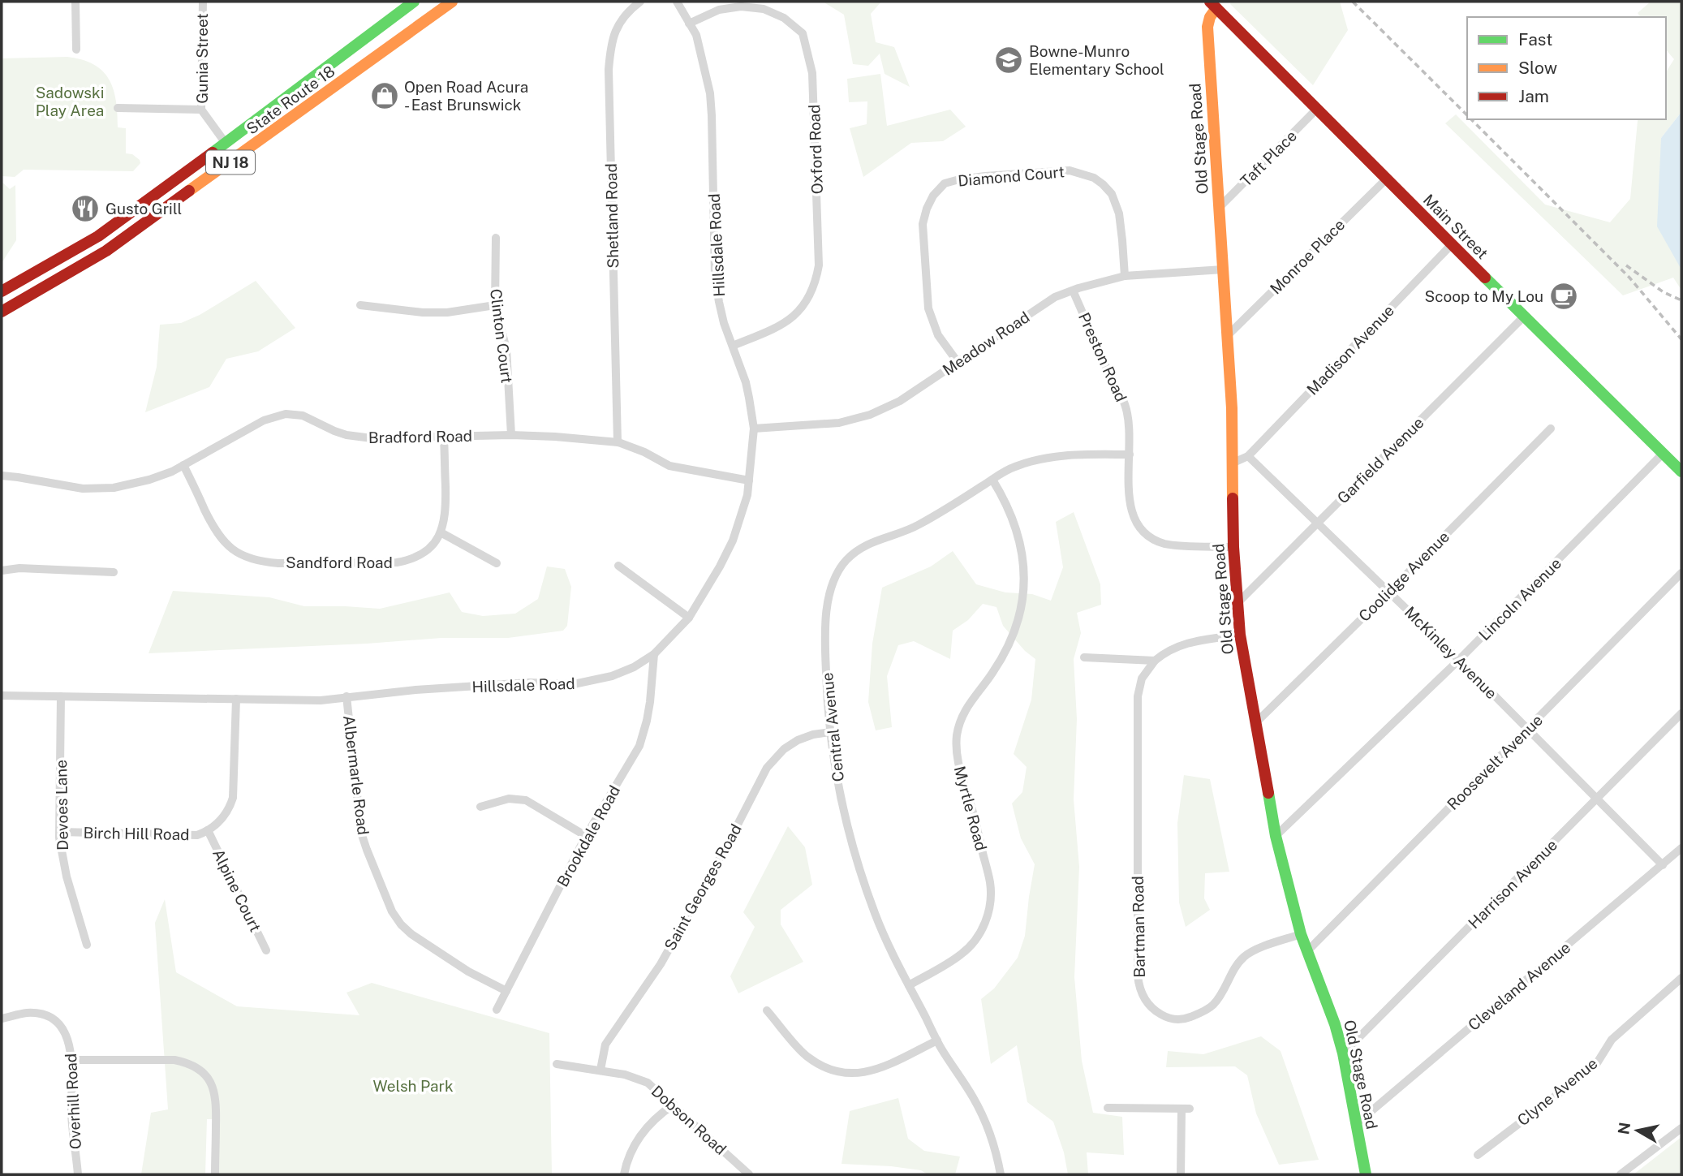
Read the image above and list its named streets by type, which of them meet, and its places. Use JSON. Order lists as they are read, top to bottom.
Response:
{
  "streets": {
    "main road": [
      "State Route 18",
      "Old Stage Road",
      "NJ 18",
      "Main Street"
    ],
    "street": [
      "Gunia Street",
      "Oxford Road",
      "Taft Place",
      "Diamond Court",
      "Shetland Road",
      "Hillsdale Road",
      "Monroe Place",
      "Clinton Court",
      "Meadow Road",
      "Madison Avenue",
      "Preston Road",
      "Bradford Road",
      "Garfield Avenue",
      "Sandford Road",
      "Coolidge Avenue",
      "Lincoln Avenue",
      "McKinley Avenue",
      "Central Avenue",
      "Roosevelt Avenue",
      "Albermarle Road",
      "Devoes Lane",
      "Myrtle Road",
      "Birch Hill Road",
      "Brookdale Road",
      "Harrison Avenue",
      "Saint Georges Road",
      "Alpine Court",
      "Bartman Road",
      "Cleveland Avenue",
      "Clyne Avenue",
      "Overhill Road",
      "Dobson Road"
    ]
  },
  "crossings": [
    ["Gunia Street", "State Route 18"],
    ["Old Stage Road", "Taft Place"],
    ["Old Stage Road", "Main Street"],
    ["Old Stage Road", "Monroe Place"],
    ["Old Stage Road", "Meadow Road"],
    ["Old Stage Road", "Preston Road"],
    ["Old Stage Road", "Garfield Avenue"],
    ["Old Stage Road", "Coolidge Avenue"],
    ["Old Stage Road", "Lincoln Avenue"],
    ["Old Stage Road", "Roosevelt Avenue"],
    ["Old Stage Road", "Harrison Avenue"],
    ["Old Stage Road", "Bartman Road"],
    ["Old Stage Road", "Cleveland Avenue"],
    ["Oxford Road", "Hillsdale Road"],
    ["Taft Place", "Main Street"],
    ["Diamond Court", "Meadow Road"],
    ["Shetland Road", "Bradford Road"],
    ["Main Street", "Monroe Place"],
    ["Main Street", "Madison Avenue"],
    ["Main Street", "Garfield Avenue"],
    ["Main Street", "Lincoln Avenue"],
    ["Hillsdale Road", "Meadow Road"],
    ["Hillsdale Road", "Bradford Road"],
    ["Hillsdale Road", "Albermarle Road"],
    ["Hillsdale Road", "Devoes Lane"],
    ["Hillsdale Road", "Birch Hill Road"],
    ["Hillsdale Road", "Brookdale Road"],
    ["Clinton Court", "Bradford Road"],
    ["Meadow Road", "Preston Road"],
    ["Madison Avenue", "McKinley Avenue"],
    ["Preston Road", "Central Avenue"],
    ["Bradford Road", "Sandford Road"],
    ["Garfield Avenue", "McKinley Avenue"],
    ["Coolidge Avenue", "McKinley Avenue"],
    ["Lincoln Avenue", "McKinley Avenue"],
    ["McKinley Avenue", "Roosevelt Avenue"],
    ["McKinley Avenue", "Harrison Avenue"],
    ["McKinley Avenue", "Cleveland Avenue"],
    ["Central Avenue", "Myrtle Road"],
    ["Central Avenue", "Saint Georges Road"],
    ["Albermarle Road", "Brookdale Road"],
    ["Devoes Lane", "Birch Hill Road"],
    ["Birch Hill Road", "Alpine Court"],
    ["Saint Georges Road", "Dobson Road"]
  ],
  "parks": ["Sadowski Play Area", "Welsh Park"],
  "places": {
    "school or university": ["Bowne-Munro Elementary School"],
    "shop": ["Open Road Acura - East Brunswick"],
    "restaurant": ["Gusto Grill"],
    "cafe": ["Scoop to My Lou"]
  },
  "legend": ["Fast", "Slow", "Jam"],
  "north": "left"
}
